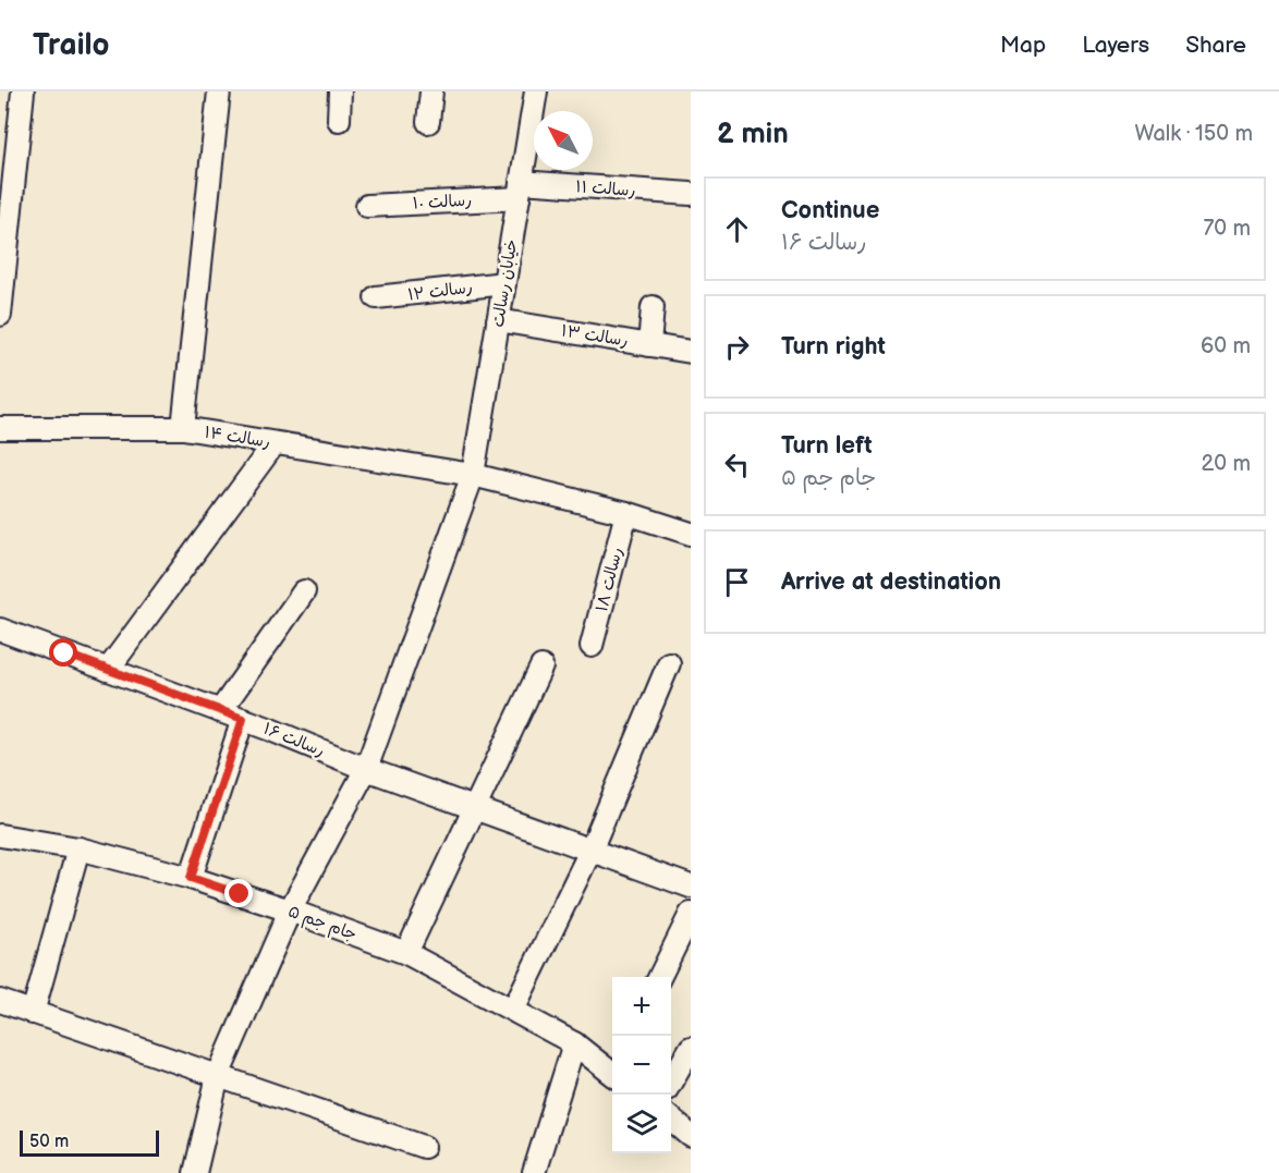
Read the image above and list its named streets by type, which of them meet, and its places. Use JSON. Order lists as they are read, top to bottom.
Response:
{
  "streets": {
    "street": [
      "رسالت ۱۱",
      "رسالت ۱۰",
      "خیابان رسالت",
      "رسالت ۱۲",
      "رسالت ۱۳",
      "رسالت ۱۴",
      "رسالت ۱۸",
      "رسالت ۱۶",
      "جام جم ۵"
    ]
  },
  "crossings": [
    ["رسالت ۱۱", "رسالت ۱۰"],
    ["رسالت ۱۱", "خیابان رسالت"],
    ["رسالت ۱۰", "خیابان رسالت"],
    ["خیابان رسالت", "رسالت ۱۲"],
    ["خیابان رسالت", "رسالت ۱۳"],
    ["خیابان رسالت", "رسالت ۱۴"],
    ["خیابان رسالت", "رسالت ۱۶"],
    ["خیابان رسالت", "جام جم ۵"]
  ],
  "scale_bar": "50 m",
  "north": "top left",
  "page": {
    "header": "Trailo",
    "nav": ["Map", "Layers", "Share"],
    "heading": ["2 min", "Walk · 150 m"],
    "list": [
      ["Continue", "رسالت ۱۶", "70 m"],
      ["Turn right", "60 m"],
      ["Turn left", "جام جم ۵", "20 m"],
      "Arrive at destination"
    ],
    "map_buttons": ["+", "−"],
    "scale": "50 m"
  }
}
